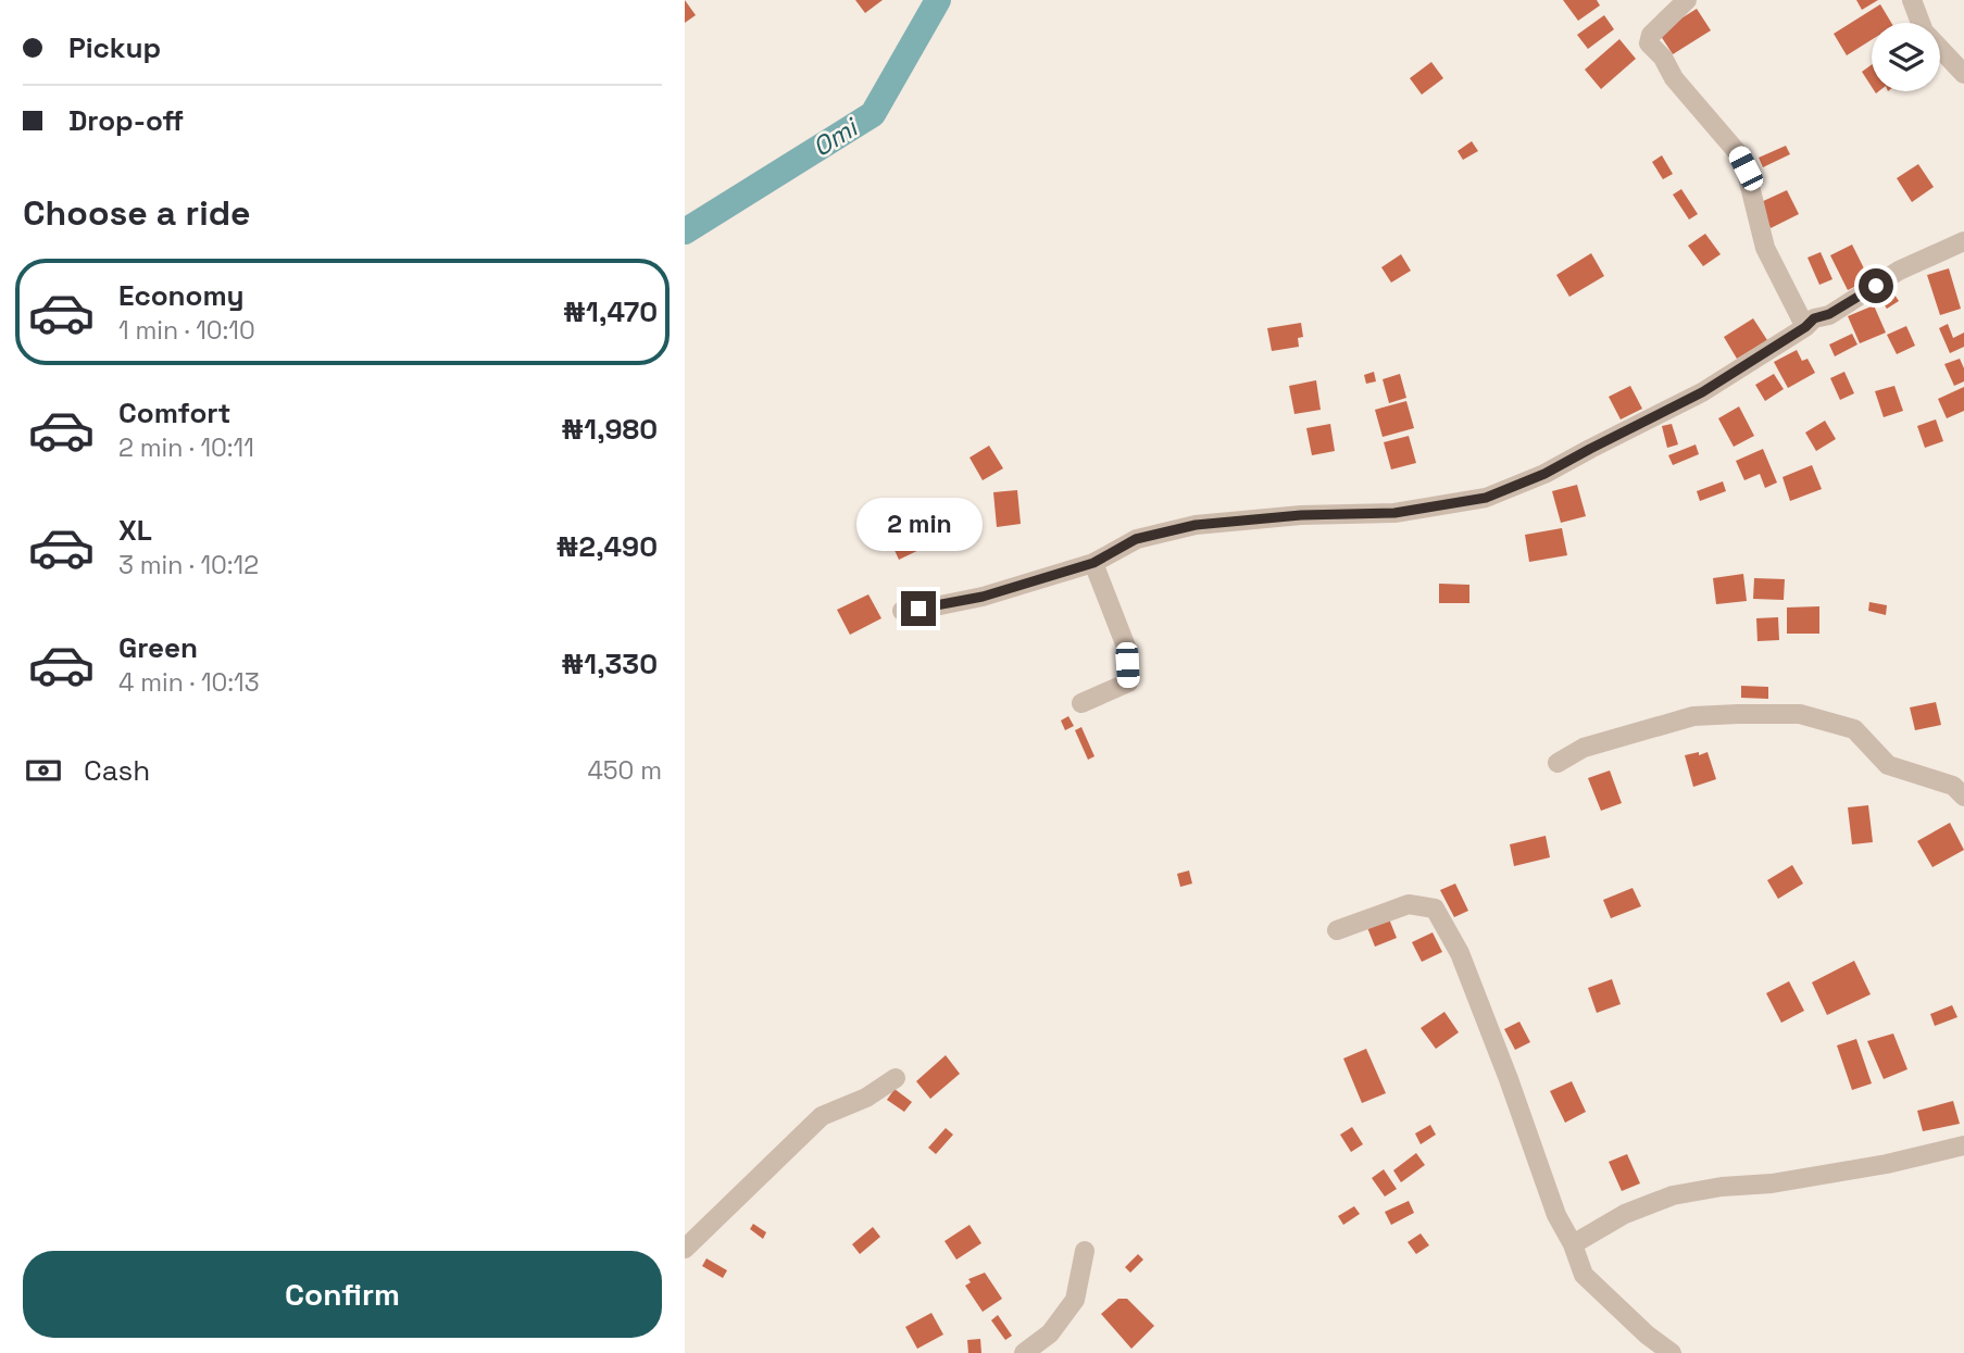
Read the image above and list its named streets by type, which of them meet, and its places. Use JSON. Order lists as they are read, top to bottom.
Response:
{
  "water": ["Omi"],
  "page": {
    "banner": ["Pickup", "Drop-off"],
    "heading": "Choose a ride",
    "list": [
      {
        "name": "Economy",
        "note": "1 min · 10:10",
        "value": "₦1,470"
      },
      {
        "name": "Comfort",
        "note": "2 min · 10:11",
        "value": "₦1,980"
      },
      {
        "name": "XL",
        "note": "3 min · 10:12",
        "value": "₦2,490"
      },
      {
        "name": "Green",
        "note": "4 min · 10:13",
        "value": "₦1,330"
      }
    ],
    "bubble": "2 min",
    "pay": ["Cash", "450 m"],
    "buttons": "Confirm"
  }
}
